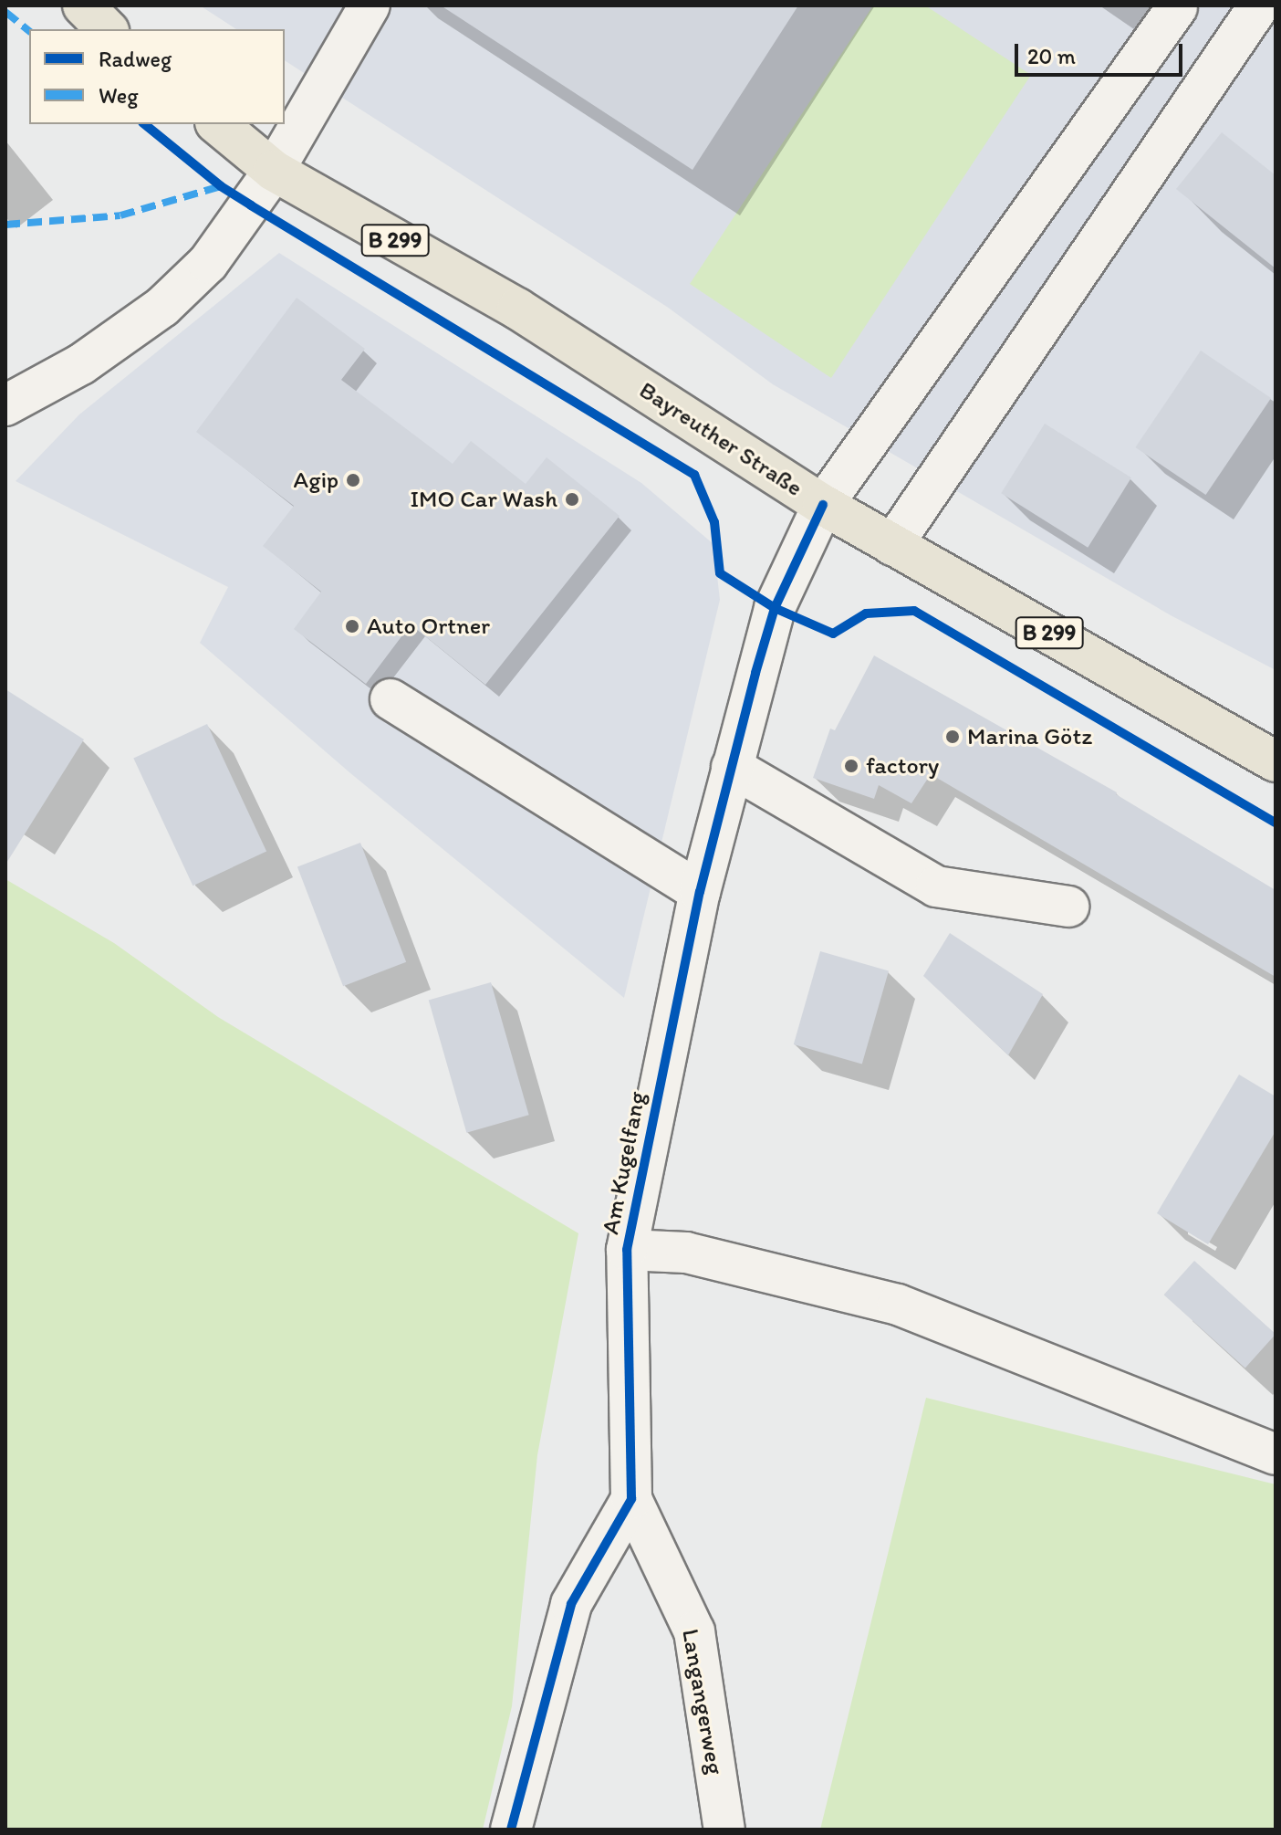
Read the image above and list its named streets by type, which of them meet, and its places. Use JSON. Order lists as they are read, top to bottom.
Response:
{
  "streets": {
    "main road": ["B 299", "Bayreuther Straße"],
    "street": ["Am Kugelfang", "Langangerweg"]
  },
  "crossings": [
    ["Bayreuther Straße", "Am Kugelfang"],
    ["Am Kugelfang", "Langangerweg"]
  ],
  "places": [
    "Agip",
    "IMO Car Wash",
    "Auto Ortner",
    "Marina Götz",
    "factory"
  ],
  "legend": ["Radweg", "Weg"],
  "scale_bar": "20 m"
}
